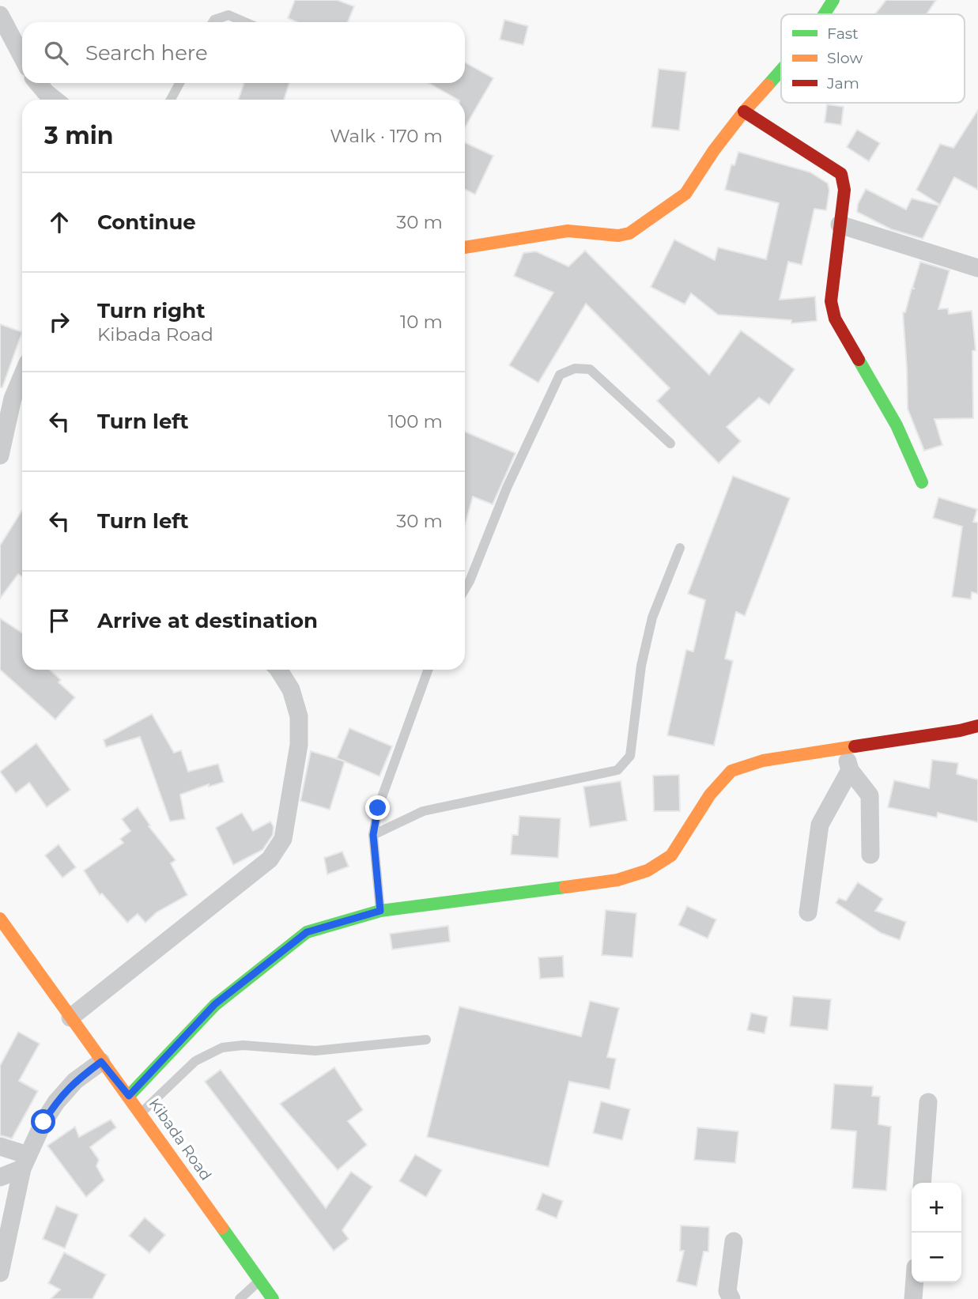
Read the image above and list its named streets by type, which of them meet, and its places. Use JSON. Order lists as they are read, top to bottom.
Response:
{
  "streets": {
    "street": ["Kibada Road"]
  },
  "legend": ["Fast", "Slow", "Jam"],
  "page": {
    "search": "Search here",
    "heading": ["3 min", "Walk · 170 m"],
    "list": [
      ["Continue", "30 m"],
      ["Turn right", "Kibada Road", "10 m"],
      ["Turn left", "100 m"],
      ["Turn left", "30 m"],
      "Arrive at destination"
    ],
    "map_buttons": ["+", "−"]
  }
}
